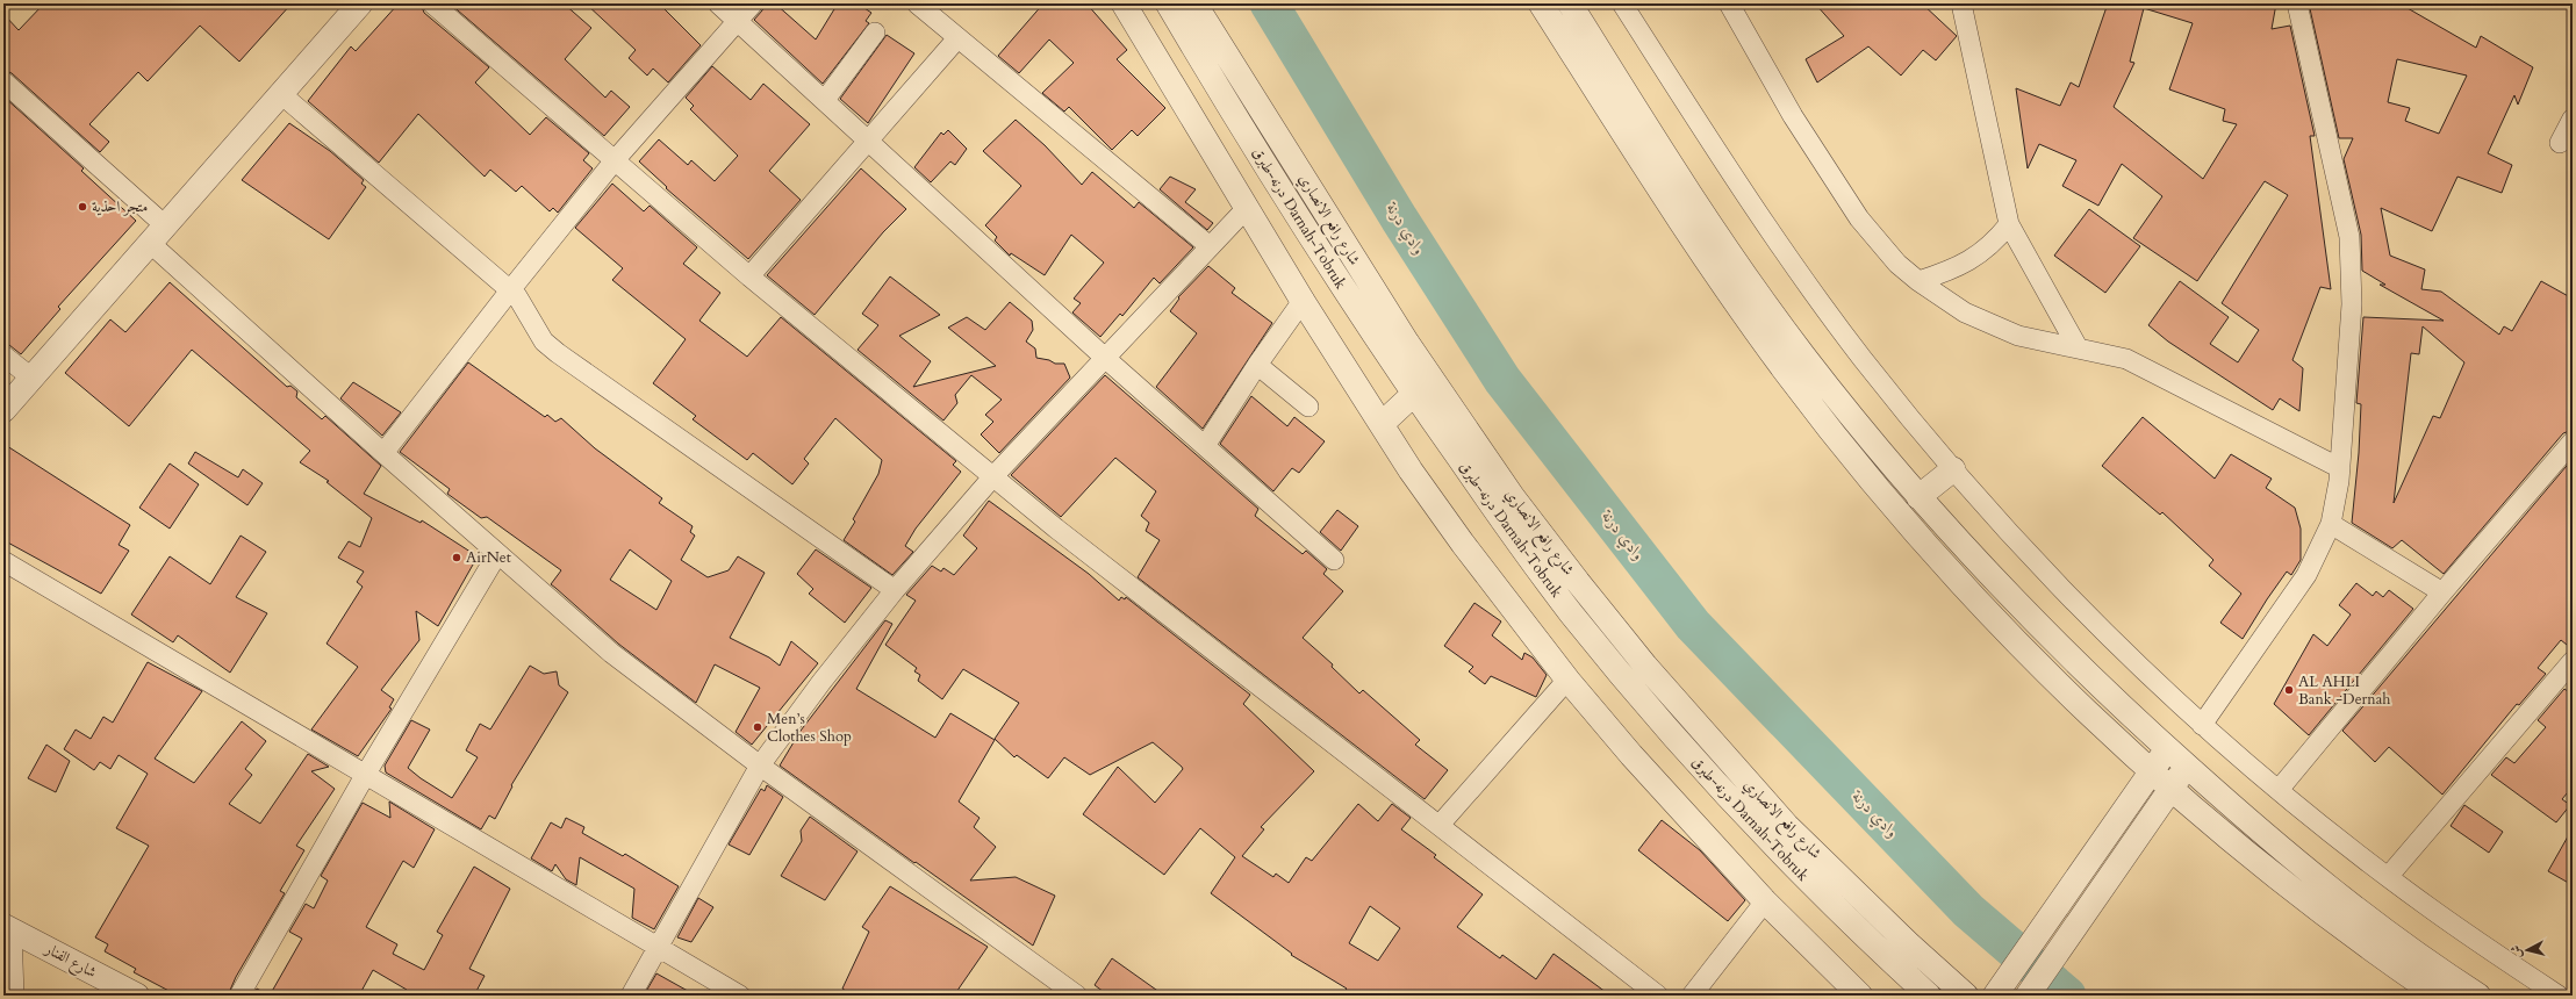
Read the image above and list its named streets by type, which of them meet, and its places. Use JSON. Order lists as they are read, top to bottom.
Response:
{
  "streets": {
    "street": ["درنه-طبرق Darnah-Tobruk", "شارع رافع الانصاري", "شارع الفنار"]
  },
  "water": ["وادي درنة"],
  "places": [
    "متجر احذية",
    "AirNet",
    "AL AHLI Bank -Dernah",
    "Men’s Clothes Shop"
  ],
  "north": "left"
}
